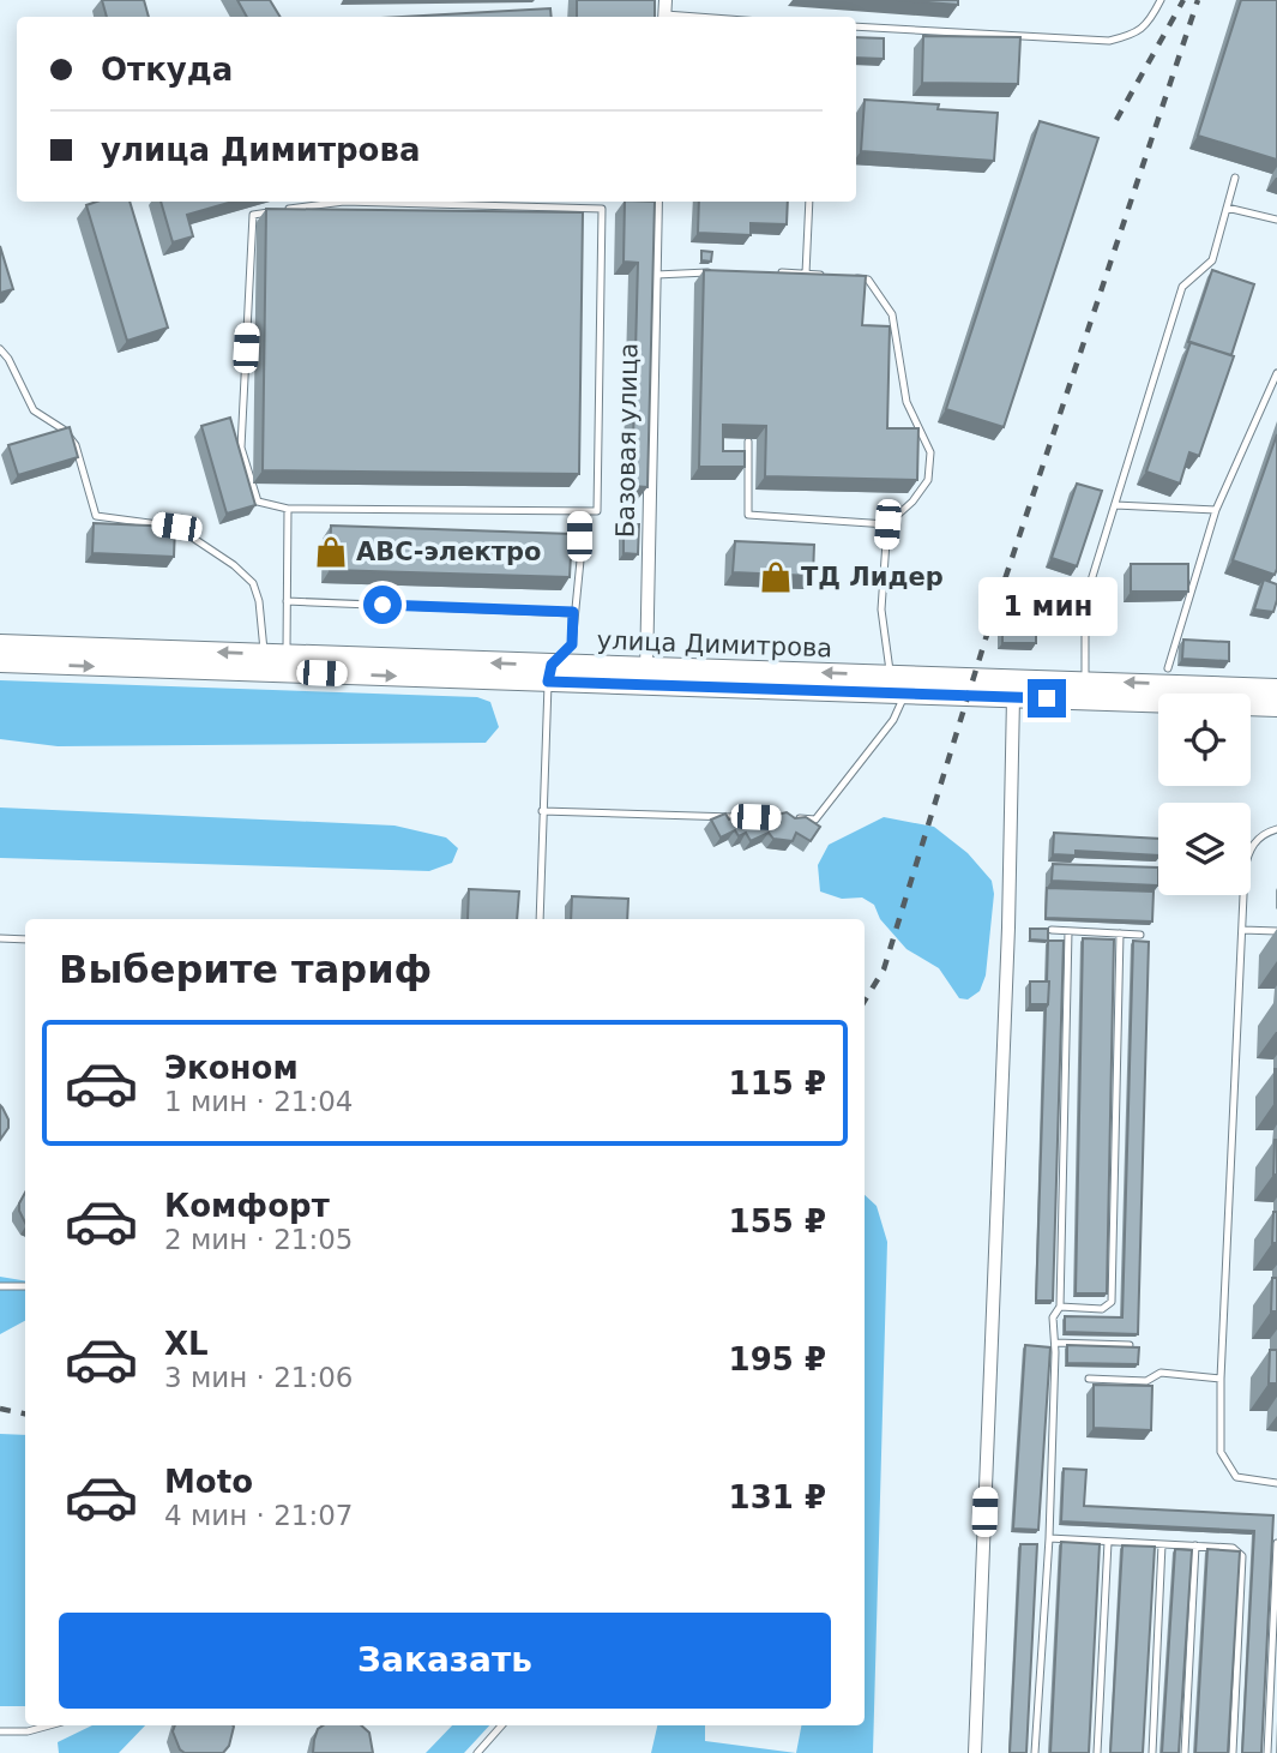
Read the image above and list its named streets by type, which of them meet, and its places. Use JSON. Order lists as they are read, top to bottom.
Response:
{
  "streets": {
    "main road": ["улица Димитрова"],
    "street": ["Базовая улица"]
  },
  "crossings": [
    ["Базовая улица", "улица Димитрова"]
  ],
  "places": {
    "shop": ["АВС-электро", "ТД Лидер"]
  },
  "page": {
    "banner": ["Откуда", "улица Димитрова"],
    "bubble": "1 мин",
    "heading": "Выберите тариф",
    "list": [
      {
        "name": "Эконом",
        "note": "1 мин · 21:04",
        "value": "115 ₽"
      },
      {
        "name": "Комфорт",
        "note": "2 мин · 21:05",
        "value": "155 ₽"
      },
      {
        "name": "XL",
        "note": "3 мин · 21:06",
        "value": "195 ₽"
      },
      {
        "name": "Moto",
        "note": "4 мин · 21:07",
        "value": "131 ₽"
      }
    ],
    "buttons": "Заказать"
  }
}
